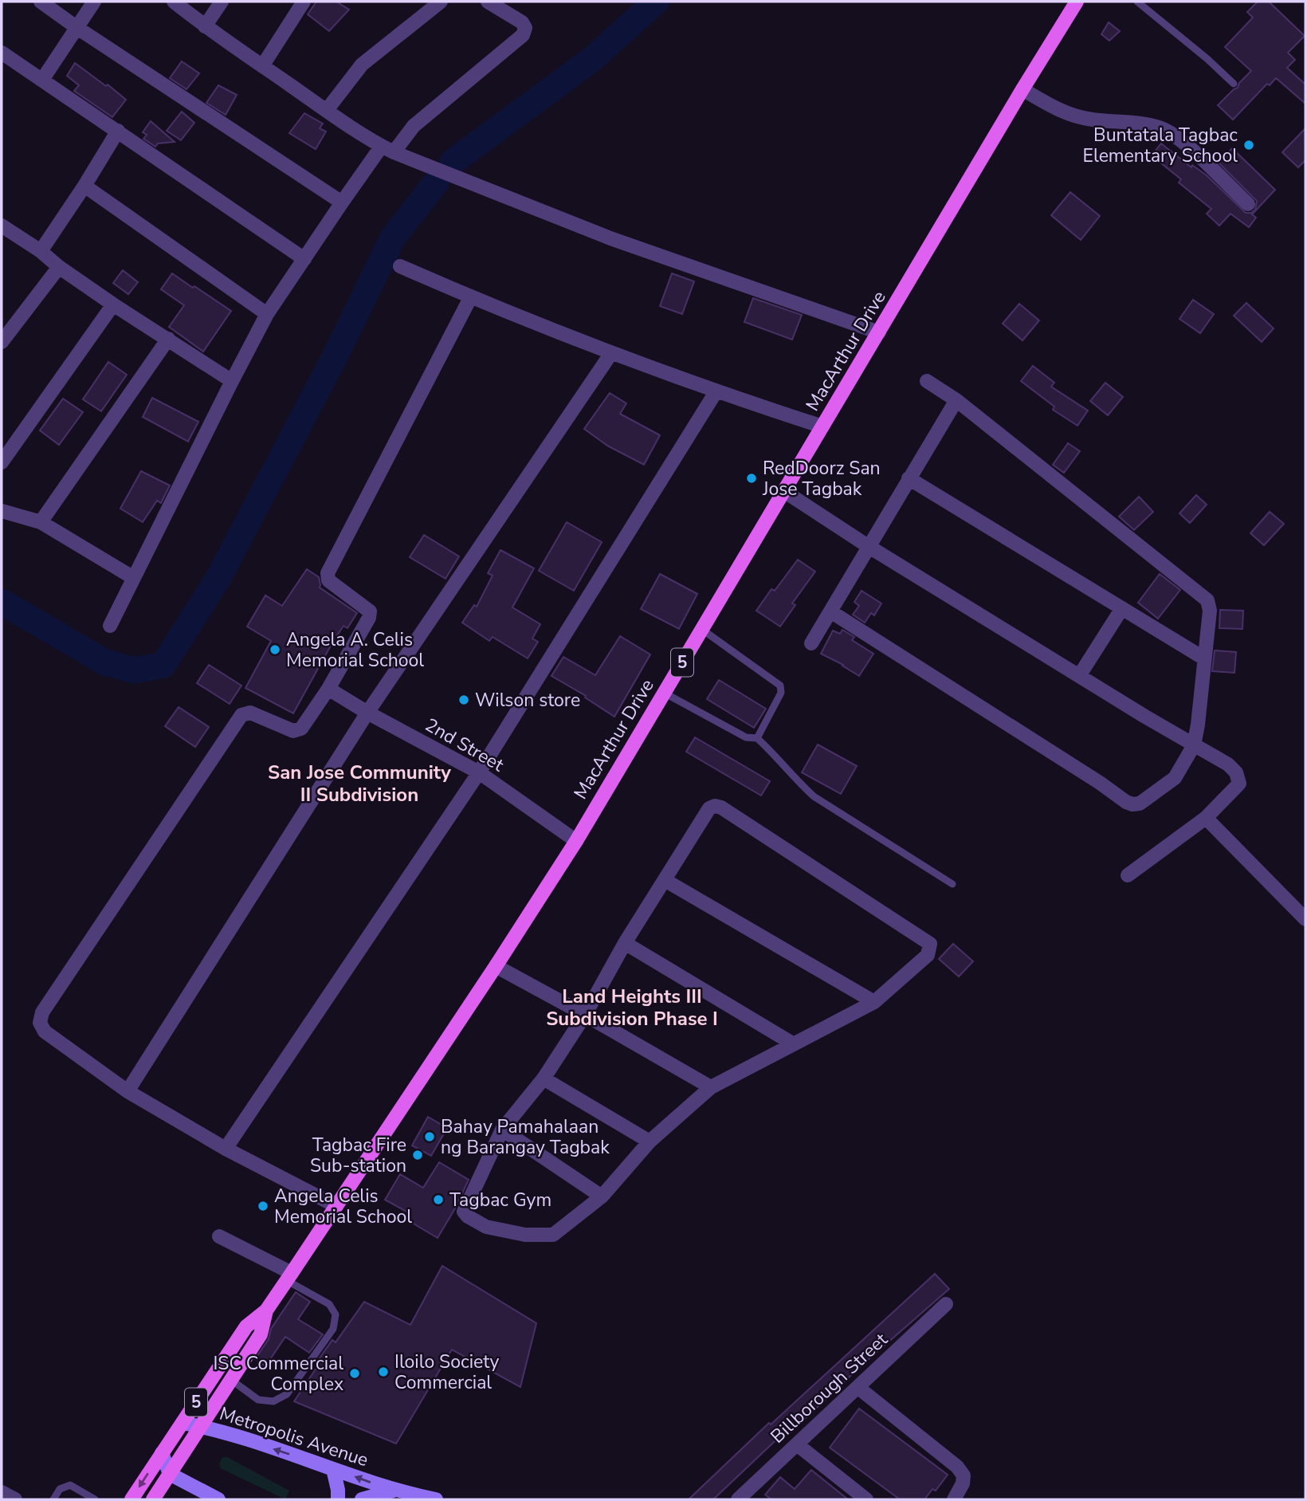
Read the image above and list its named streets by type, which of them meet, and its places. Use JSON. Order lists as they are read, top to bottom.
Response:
{
  "streets": {
    "main road": ["MacArthur Drive", "5", "Metropolis Avenue"],
    "street": ["2nd Street", "Billborough Street"]
  },
  "crossings": [
    ["MacArthur Drive", "2nd Street"],
    ["MacArthur Drive", "Metropolis Avenue"]
  ],
  "one_way": ["Metropolis Avenue"],
  "districts": ["San Jose Community II Subdivision", "Land Heights III Subdivision Phase I"],
  "places": [
    "Buntatala Tagbac Elementary School",
    "RedDoorz San Jose Tagbak",
    "Angela A. Celis Memorial School",
    "Wilson store",
    "Bahay Pamahalaan ng Barangay Tagbak",
    "Tagbac Fire Sub-station",
    "Tagbac Gym",
    "Angela Celis Memorial School",
    "Iloilo Society Commercial",
    "ISC Commercial Complex"
  ]
}
